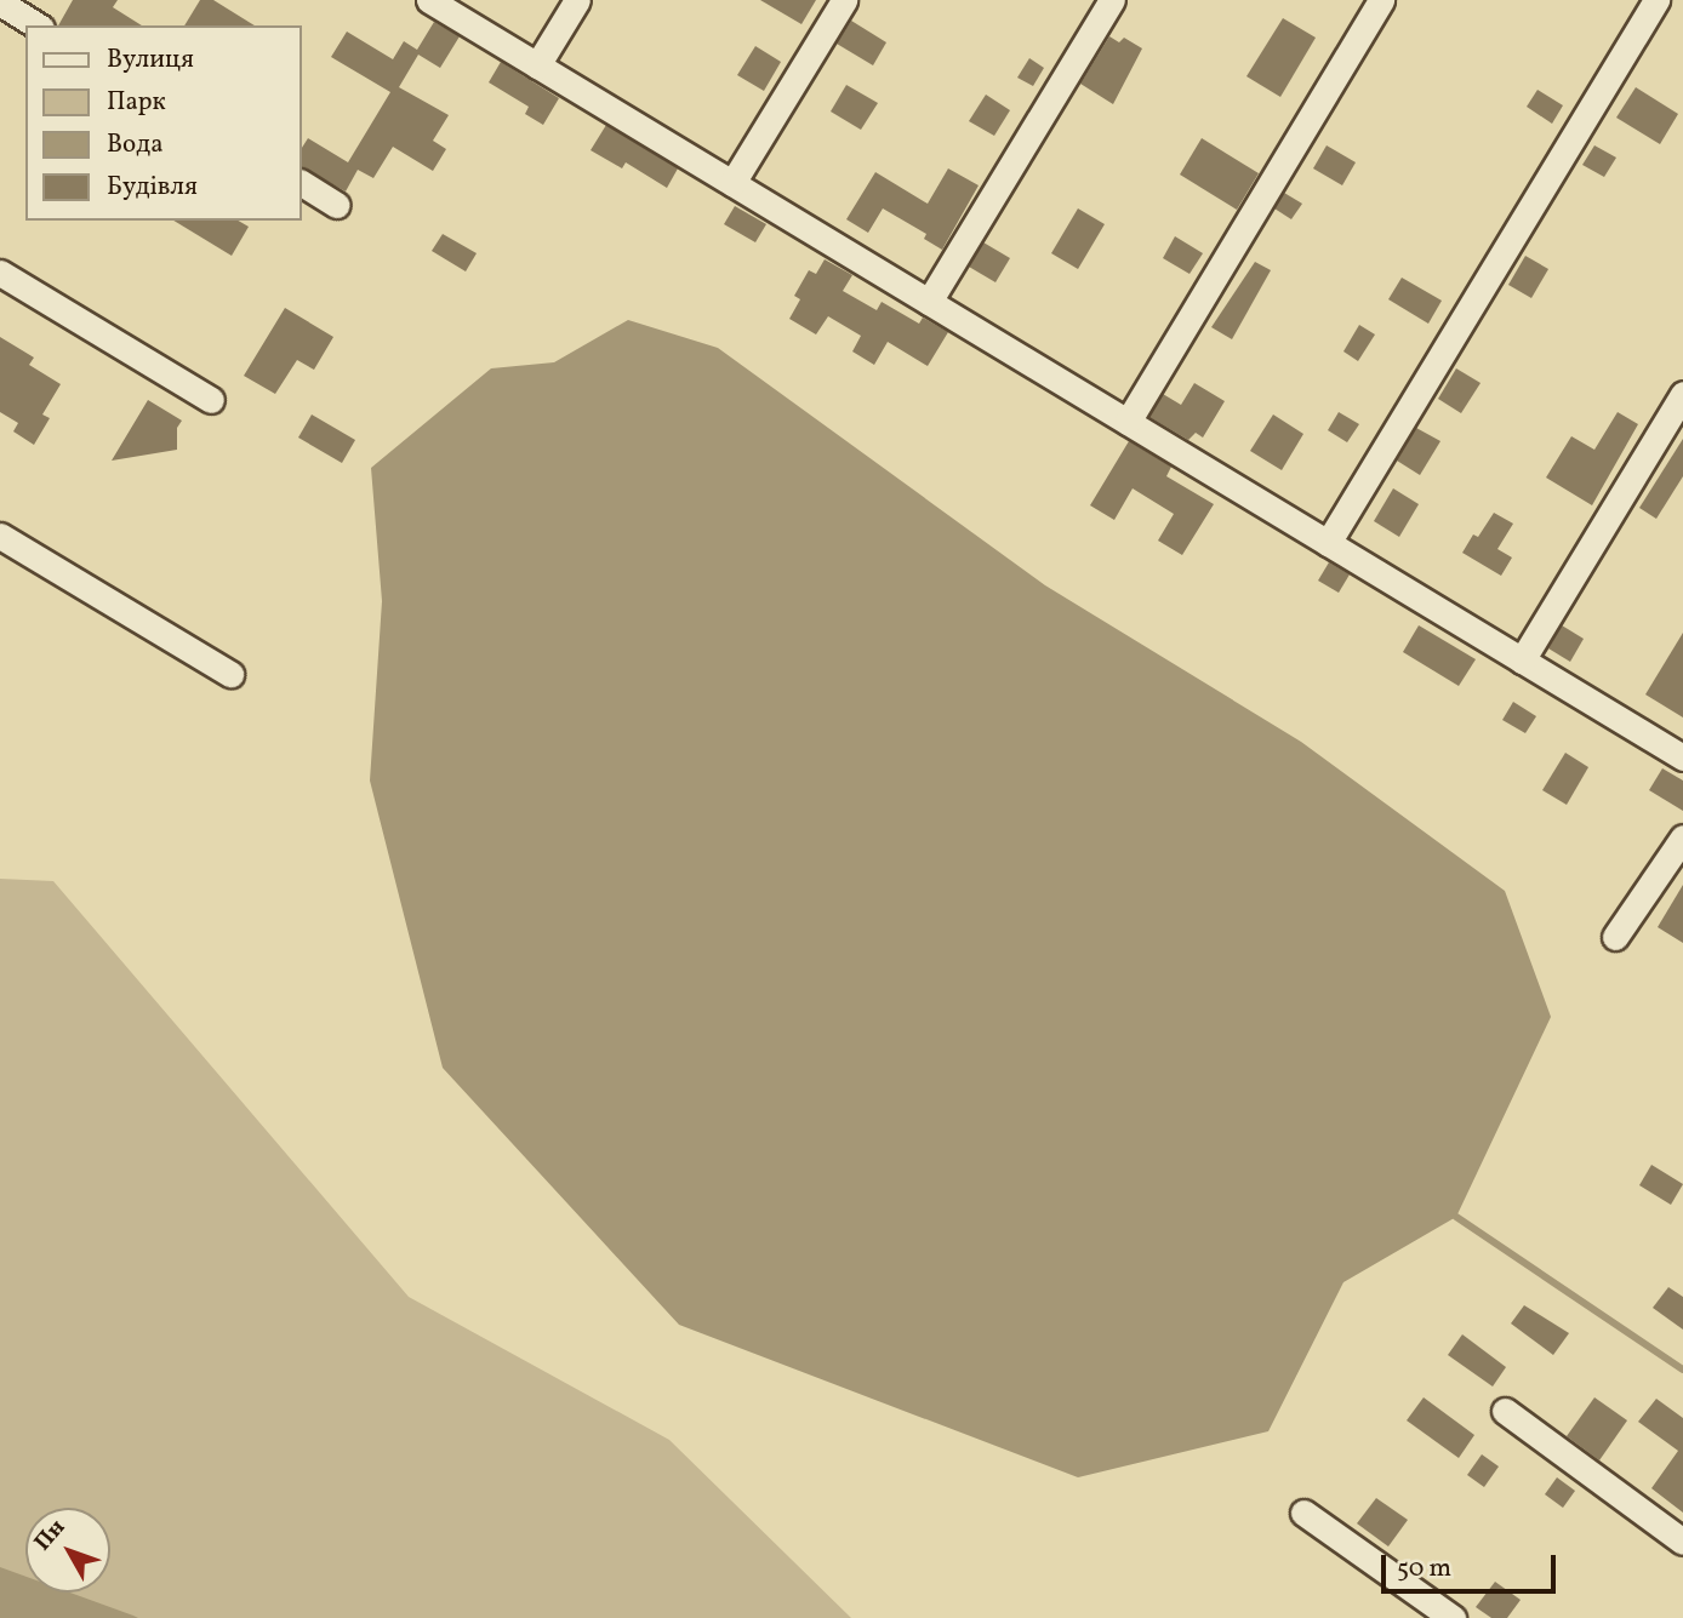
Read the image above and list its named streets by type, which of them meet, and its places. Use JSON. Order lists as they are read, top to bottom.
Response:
{
  "legend": [
    "Вулиця",
    "Парк",
    "Вода",
    "Будівля"
  ],
  "scale_bar": "50 m",
  "north": "top left"
}
